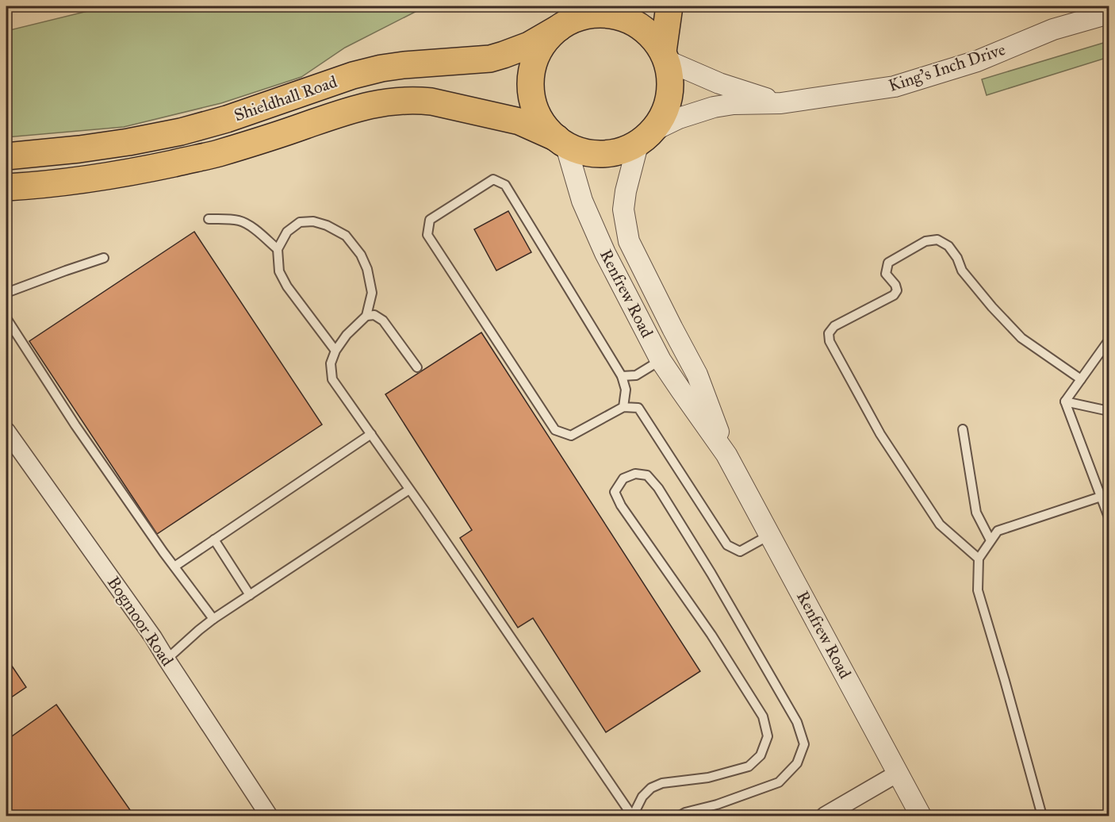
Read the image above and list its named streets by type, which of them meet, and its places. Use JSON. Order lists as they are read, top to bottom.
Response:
{
  "streets": {
    "main road": ["Shieldhall Road"],
    "street": ["King's Inch Drive", "Renfrew Road", "Bogmoor Road"]
  },
  "crossings": [
    ["King's Inch Drive", "Shieldhall Road"],
    ["King's Inch Drive", "Renfrew Road"],
    ["Shieldhall Road", "Renfrew Road"]
  ]
}
